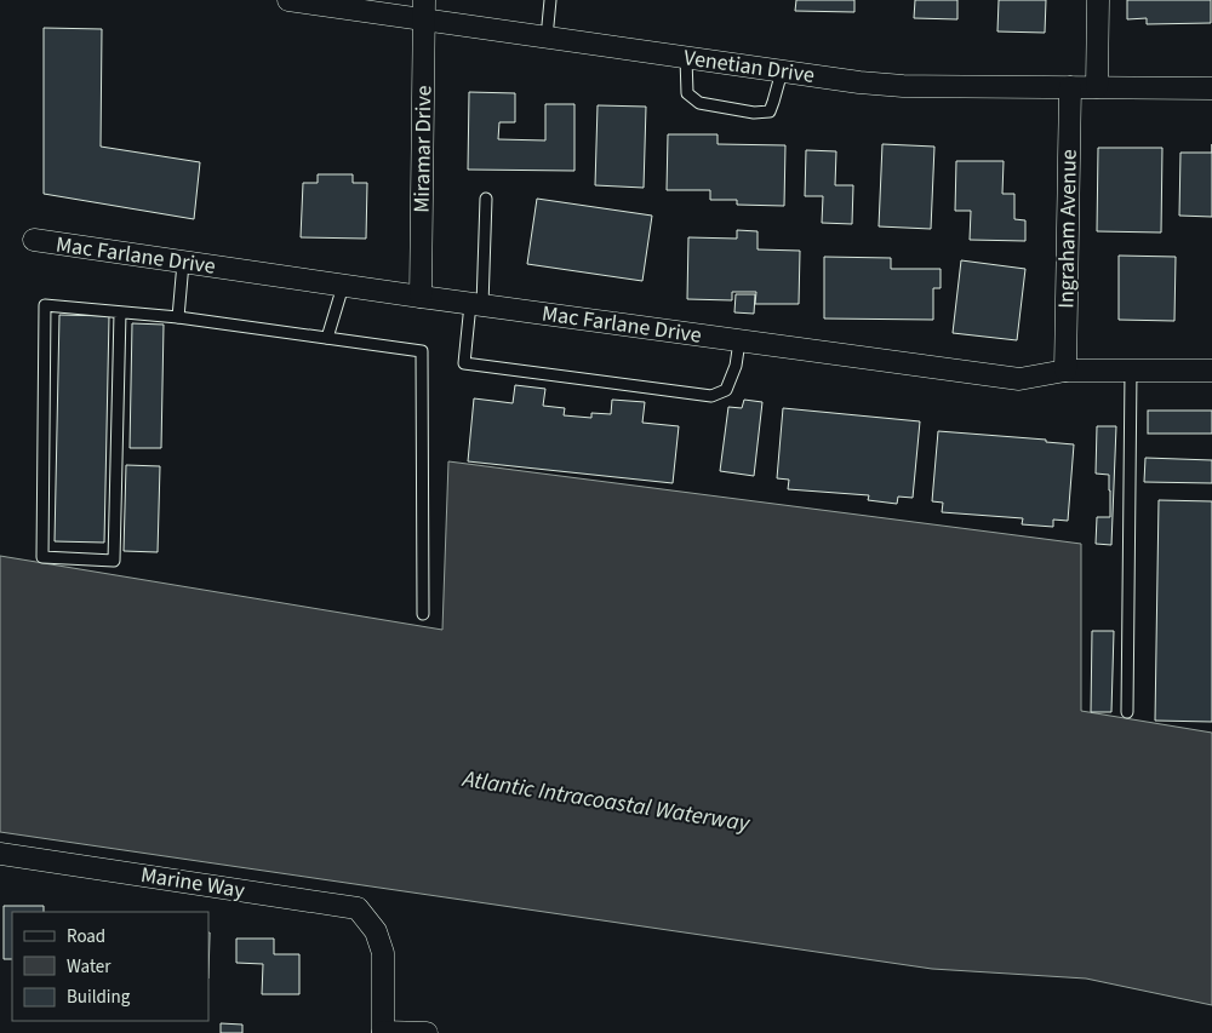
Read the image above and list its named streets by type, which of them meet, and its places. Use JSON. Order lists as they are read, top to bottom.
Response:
{
  "streets": {
    "street": [
      "Venetian Drive",
      "Miramar Drive",
      "Ingraham Avenue",
      "Mac Farlane Drive",
      "Marine Way"
    ]
  },
  "crossings": [
    ["Venetian Drive", "Miramar Drive"],
    ["Venetian Drive", "Ingraham Avenue"],
    ["Miramar Drive", "Mac Farlane Drive"],
    ["Ingraham Avenue", "Mac Farlane Drive"]
  ],
  "water": ["Atlantic Intracoastal Waterway"],
  "legend": ["Road", "Water", "Building"]
}
